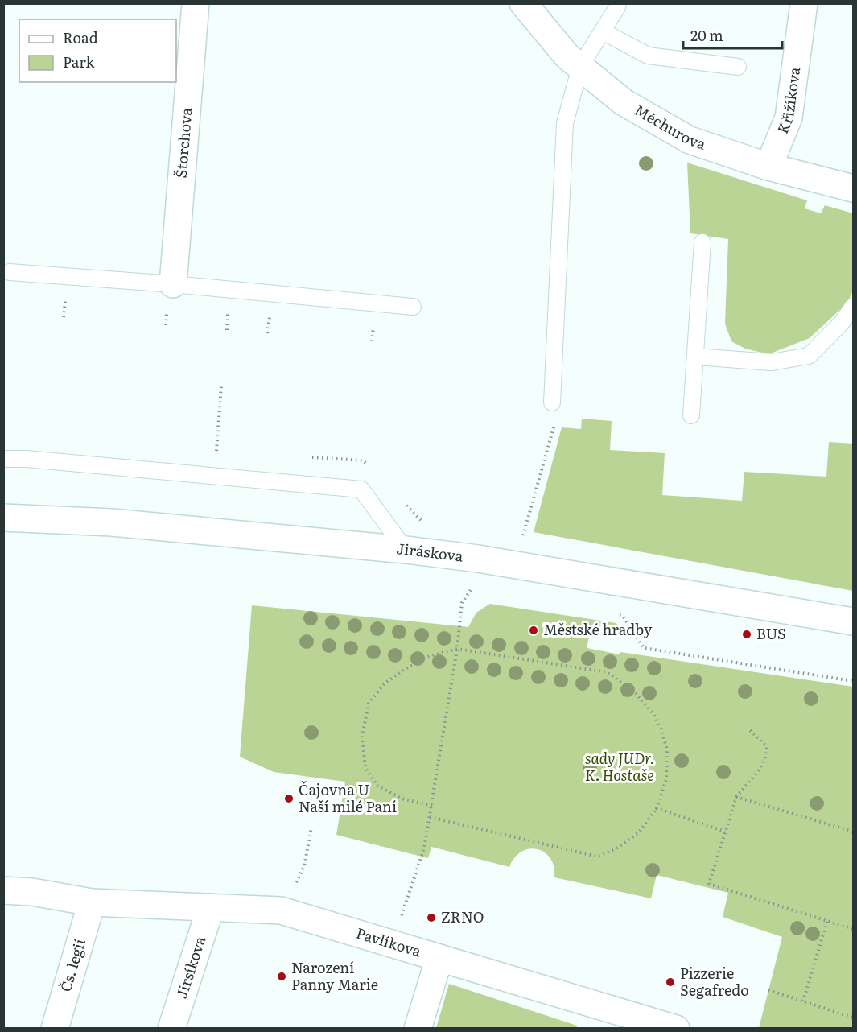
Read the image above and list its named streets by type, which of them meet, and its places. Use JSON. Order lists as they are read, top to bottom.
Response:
{
  "streets": {
    "street": [
      "Křižíkova",
      "Měchurova",
      "Štorchova",
      "Jiráskova",
      "Pavlíkova",
      "Čs. legií",
      "Jirsíkova"
    ]
  },
  "crossings": [
    ["Křižíkova", "Měchurova"],
    ["Pavlíkova", "Čs. legií"],
    ["Pavlíkova", "Jirsíkova"]
  ],
  "parks": ["sady JUDr. K. Hostaše"],
  "places": [
    "Městské hradby",
    "BUS",
    "Čajovna U Naší milé Paní",
    "ZRNO",
    "Narození Panny Marie",
    "Pizzerie Segafredo"
  ],
  "legend": ["Road", "Park"],
  "scale_bar": "20 m"
}
